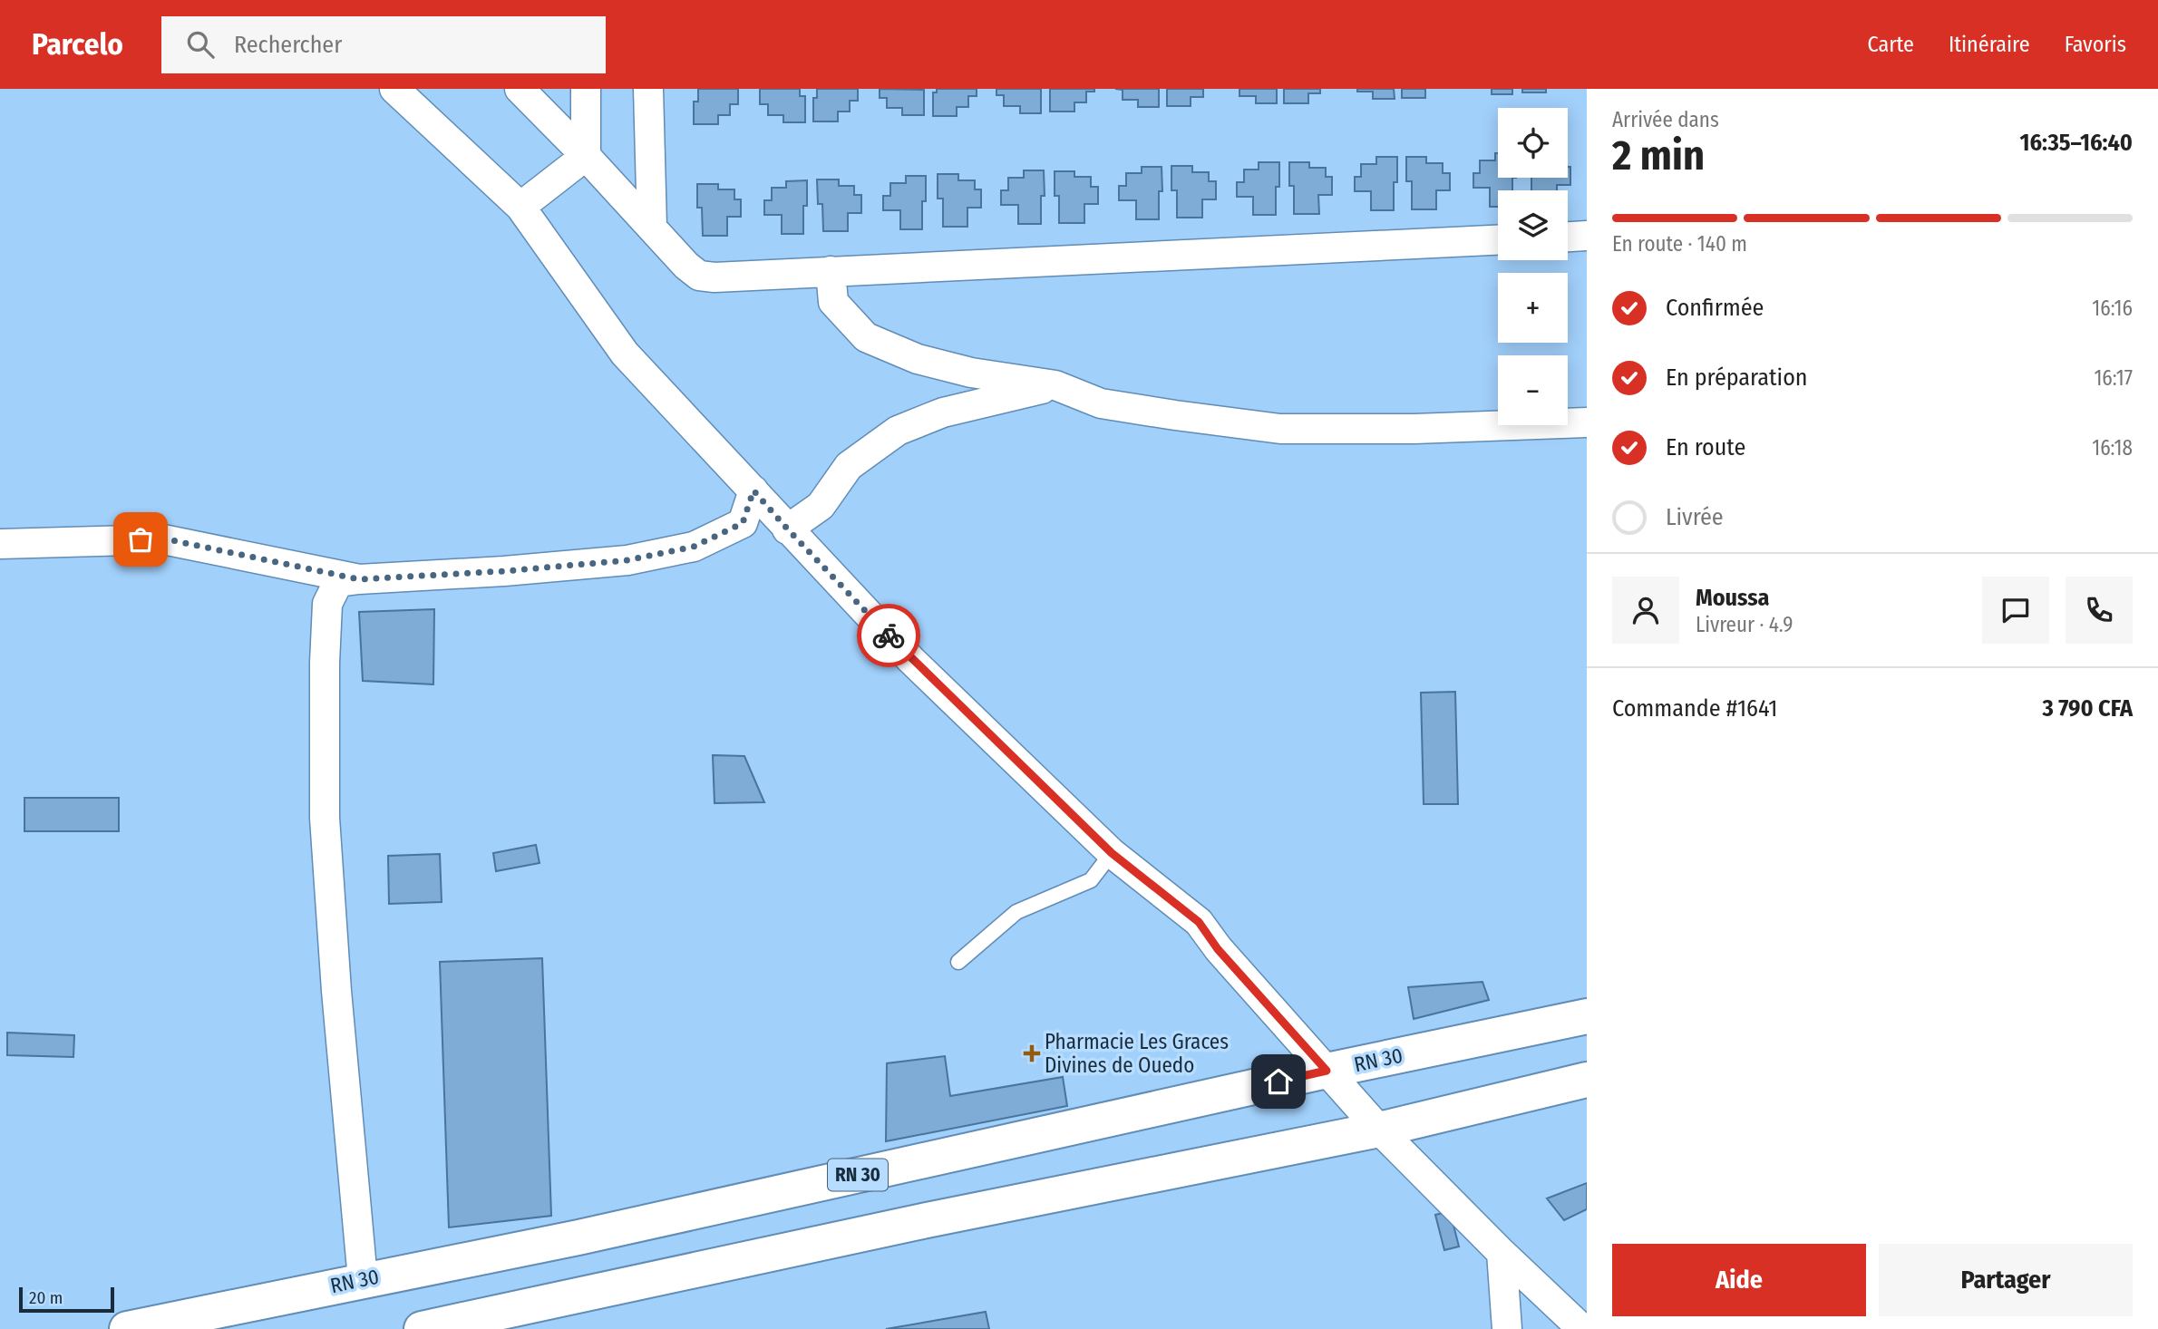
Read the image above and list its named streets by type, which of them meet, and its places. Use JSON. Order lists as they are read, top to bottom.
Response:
{
  "streets": {
    "main road": ["RN 30"]
  },
  "places": {
    "health": ["Pharmacie Les Graces Divines de Ouedo"]
  },
  "scale_bar": "20 m",
  "page": {
    "header": "Parcelo",
    "search": "Rechercher",
    "nav": ["Carte", "Itinéraire", "Favoris"],
    "heading": ["2 min", "Arrivée dans", "16:35–16:40"],
    "panel": [
      "Moussa",
      "Livreur · 4.9",
      "Commande #1641",
      "3 790 CFA"
    ],
    "map_buttons": ["+", "−"],
    "bar": "En route · 140 m",
    "list": [
      ["Confirmée", "16:16"],
      ["En préparation", "16:17"],
      ["En route", "16:18"],
      "Livrée"
    ],
    "buttons": ["Aide", "Partager"],
    "scale": "20 m"
  }
}
